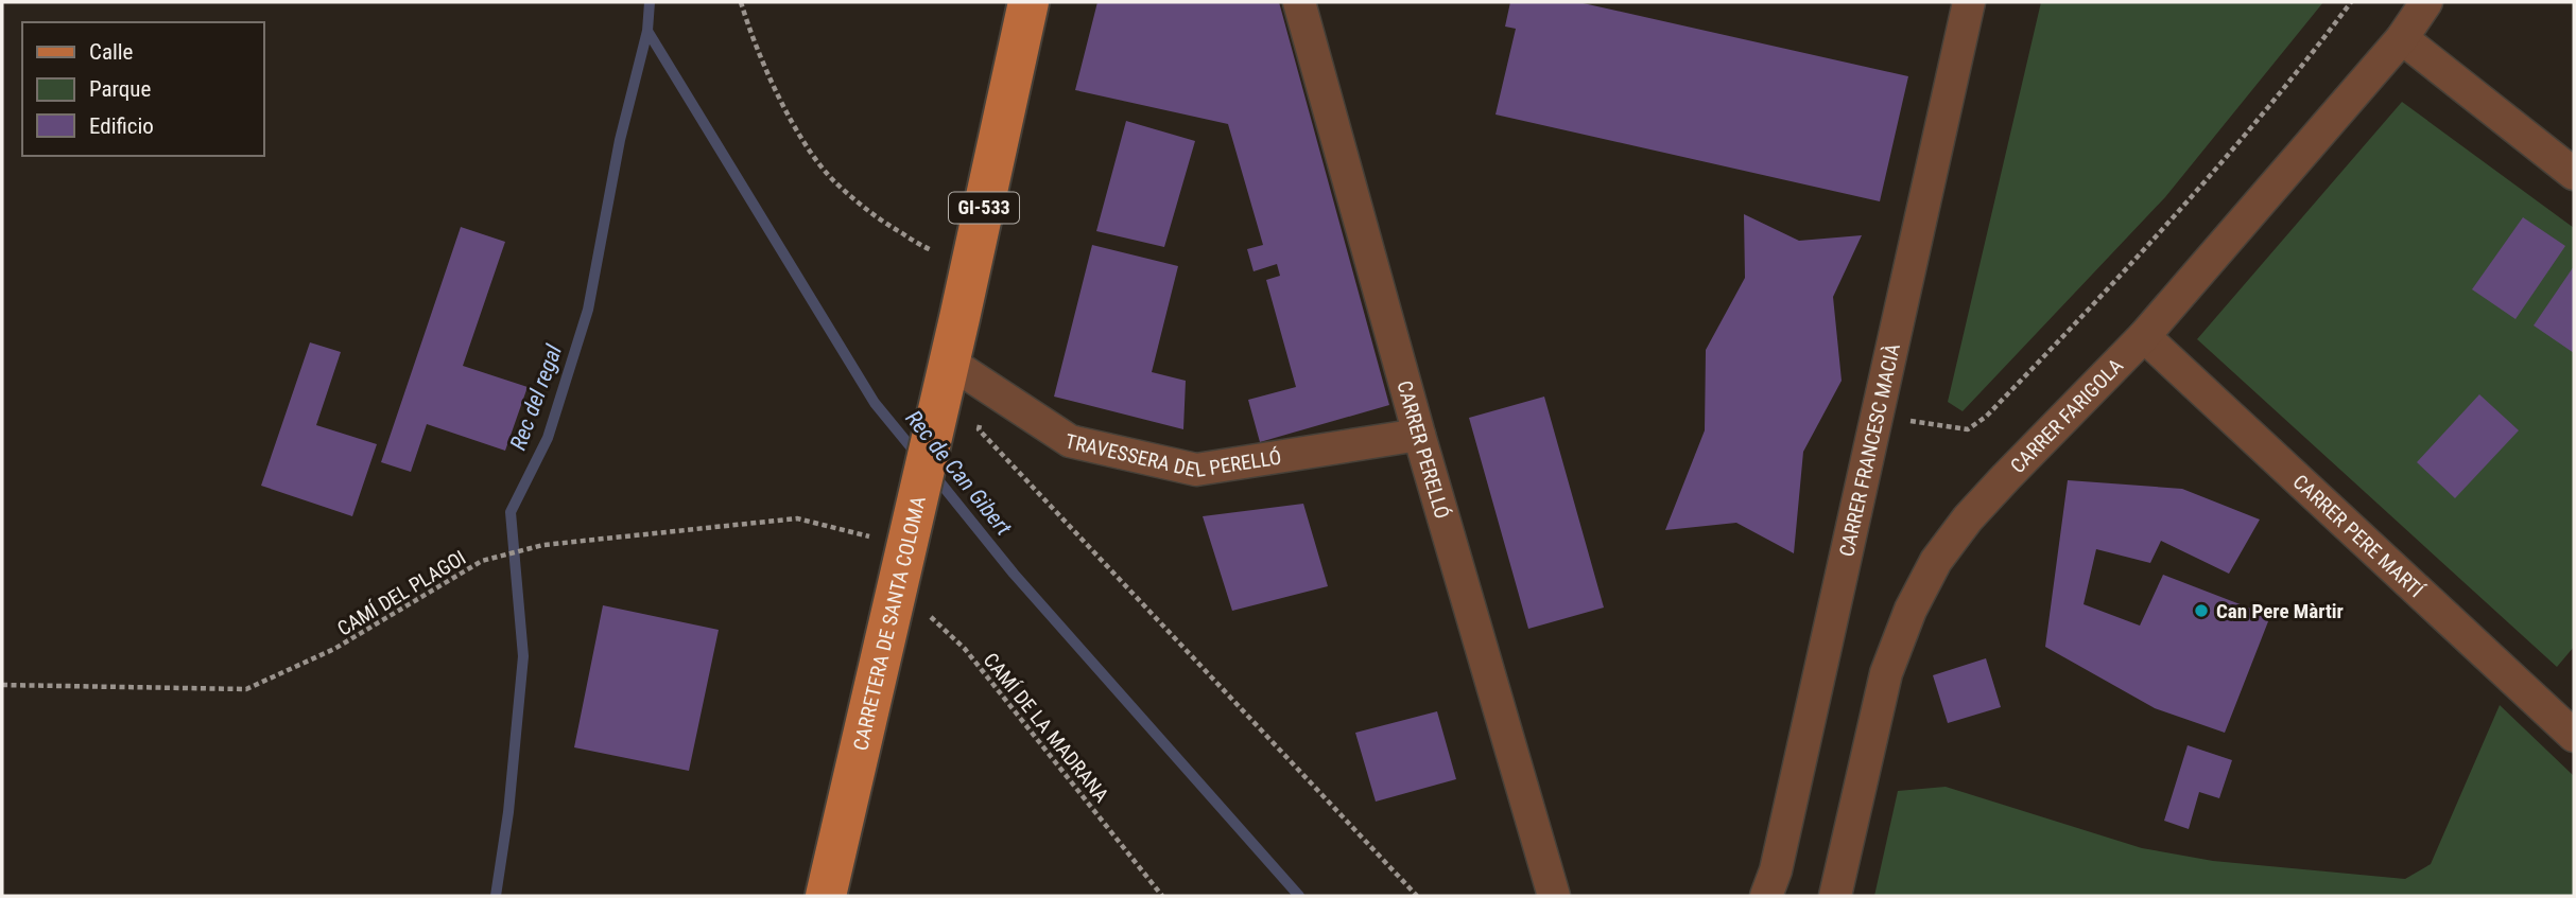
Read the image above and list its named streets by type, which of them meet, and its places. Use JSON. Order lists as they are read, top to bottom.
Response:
{
  "streets": {
    "main road": ["GI-533", "CARRETERA DE SANTA COLOMA"],
    "street": [
      "CARRER FARIGOLA",
      "TRAVESSERA DEL PERELLÓ",
      "CARRER PERELLÓ",
      "CARRER FRANCESC MACIÀ",
      "CARRER PERE MARTÍ"
    ],
    "path": ["CAMÍ DEL PLAGOI", "CAMÍ DE LA MADRANA"]
  },
  "crossings": [
    ["CARRER FARIGOLA", "CARRER PERE MARTÍ"],
    ["TRAVESSERA DEL PERELLÓ", "CARRER PERELLÓ"],
    ["TRAVESSERA DEL PERELLÓ", "CARRETERA DE SANTA COLOMA"],
    ["CAMÍ DEL PLAGOI", "CARRETERA DE SANTA COLOMA"],
    ["CARRETERA DE SANTA COLOMA", "CAMÍ DE LA MADRANA"]
  ],
  "water": ["Rec del regal", "Rec de Can Gibert"],
  "places": ["Can Pere Màrtir"],
  "legend": ["Calle", "Parque", "Edificio"]
}
